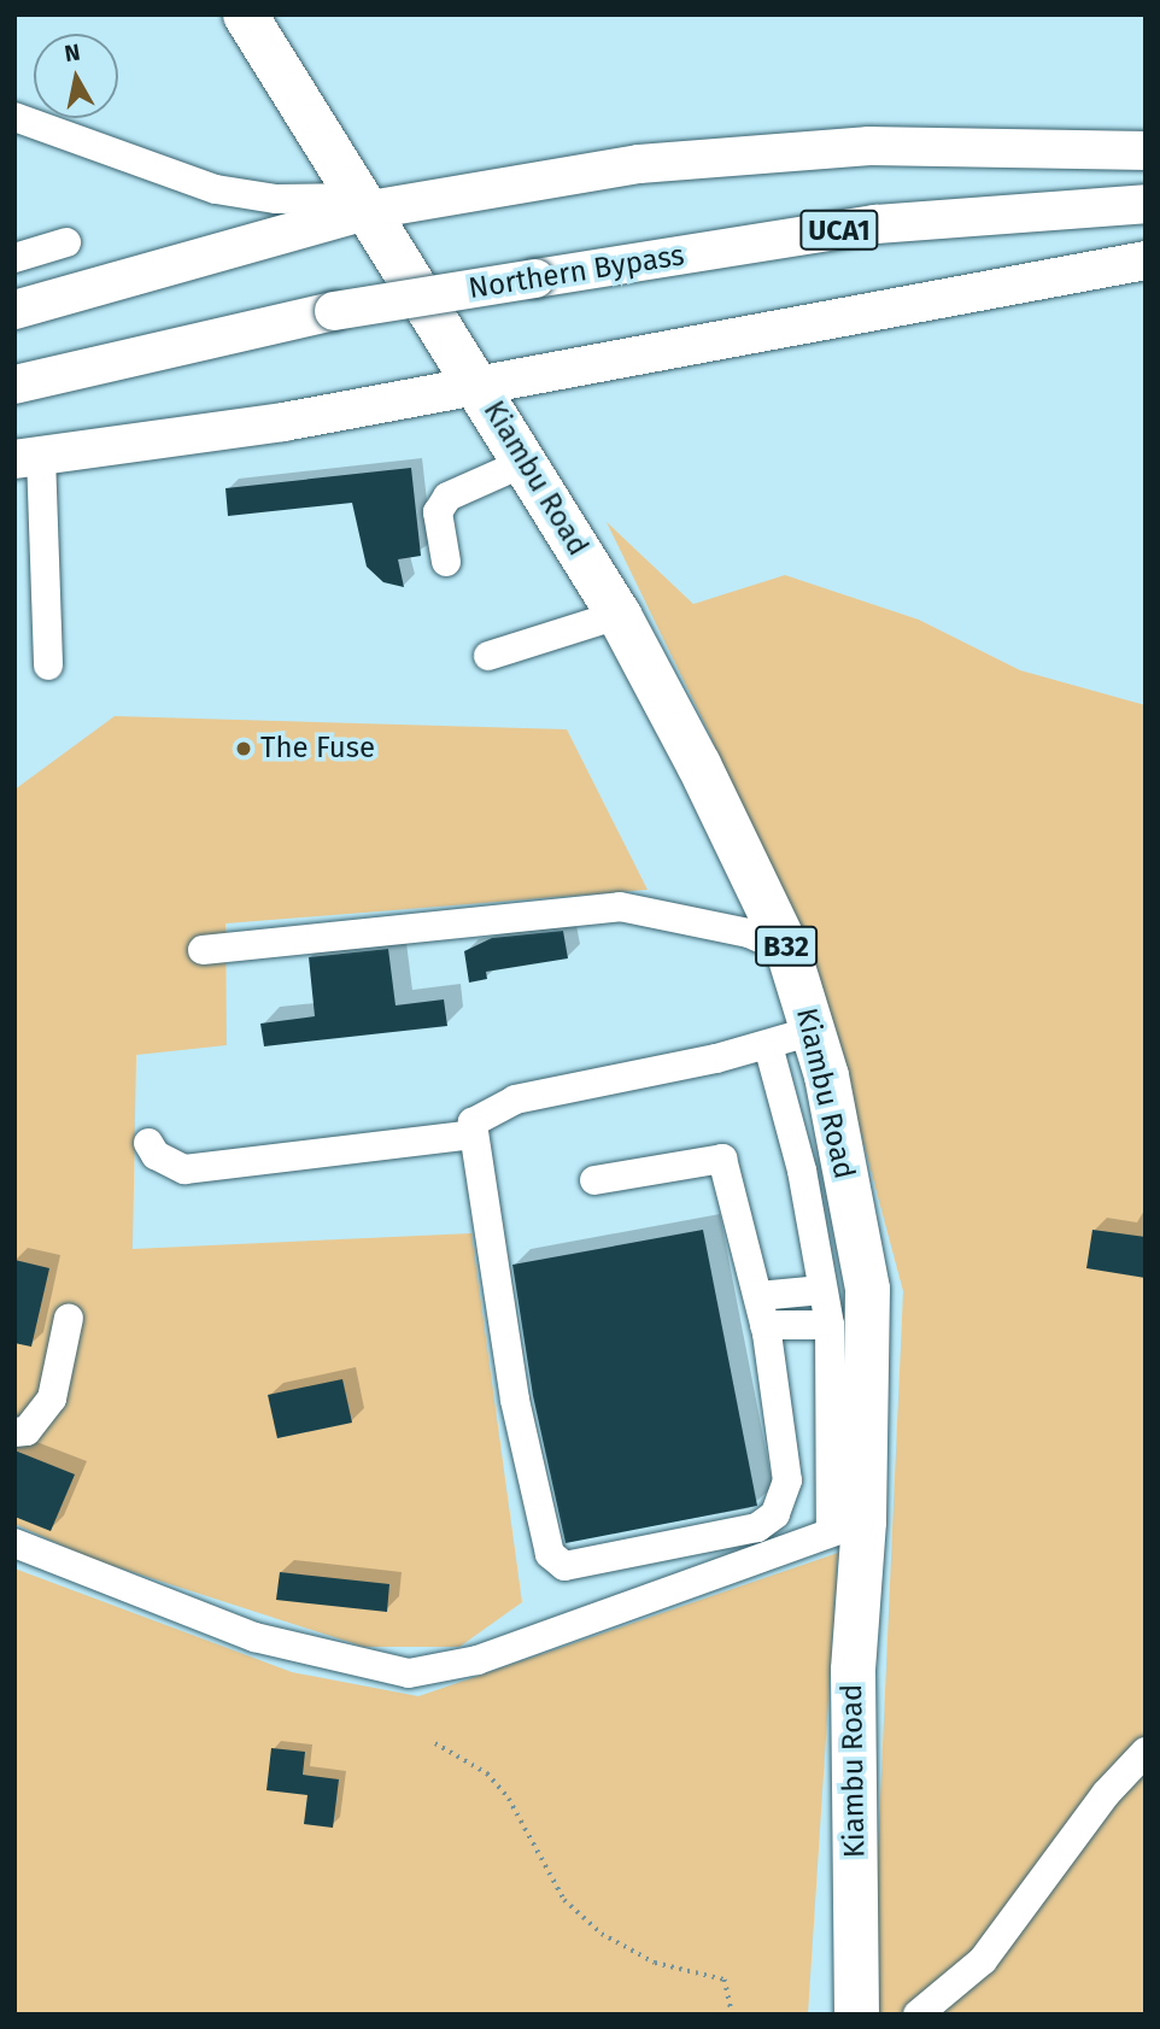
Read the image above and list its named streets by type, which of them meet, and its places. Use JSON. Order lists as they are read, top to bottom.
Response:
{
  "streets": {
    "highway": ["Kiambu Road", "B32"],
    "main road": ["UCA1", "Northern Bypass"]
  },
  "places": ["The Fuse"],
  "north": "top"
}
